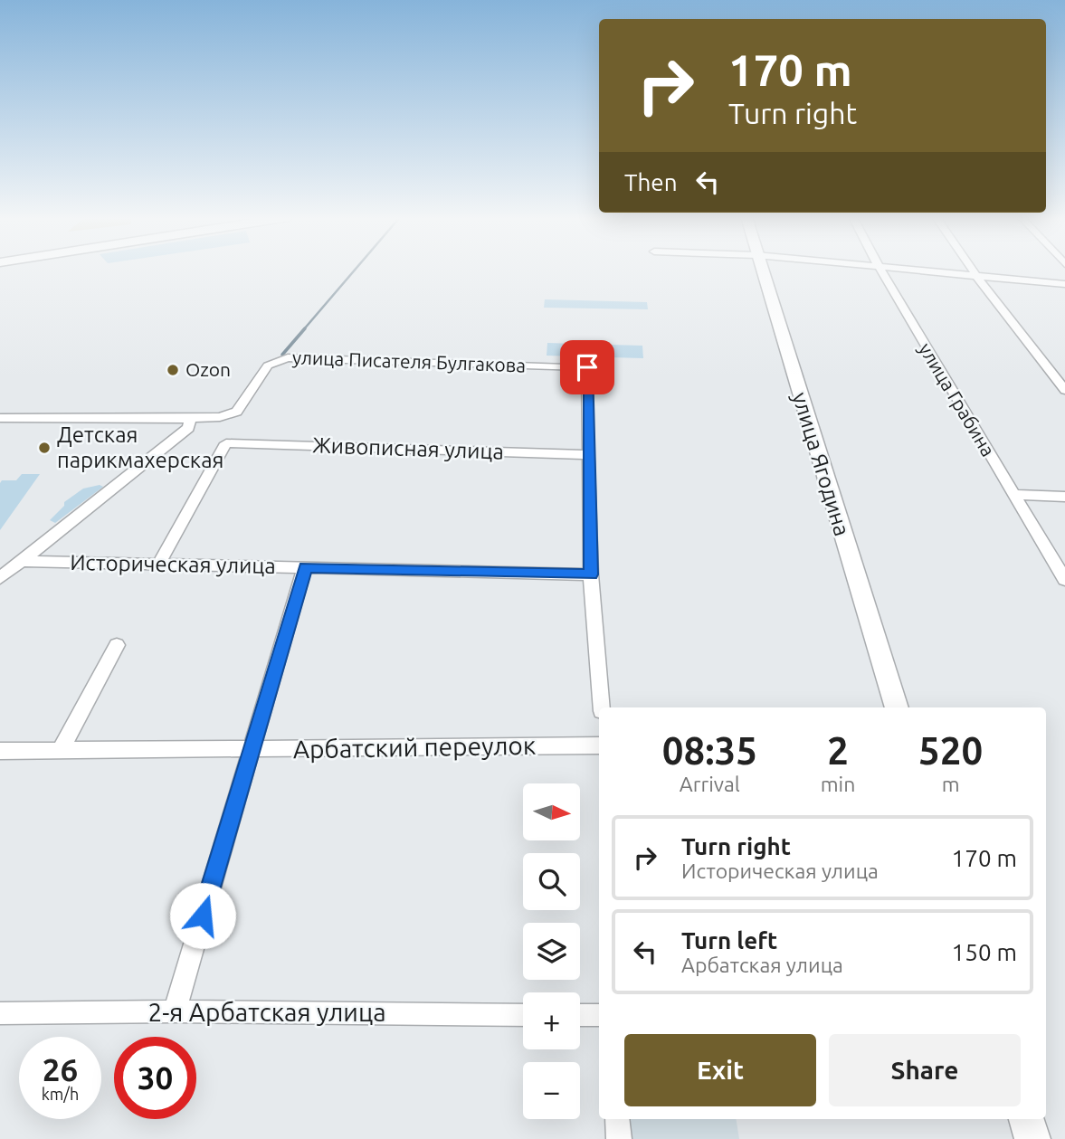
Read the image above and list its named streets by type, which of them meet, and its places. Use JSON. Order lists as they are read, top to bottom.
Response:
{
  "streets": {
    "street": [
      "улица Писателя Булгакова",
      "улица Грабина",
      "Живописная улица",
      "улица Ягодина",
      "Историческая улица",
      "Арбатский переулок",
      "2-я Арбатская улица"
    ]
  },
  "crossings": [
    ["улица Писателя Булгакова", "Живописная улица"],
    ["Живописная улица", "Историческая улица"]
  ],
  "places": ["Ozon", "Детская парикмахерская"],
  "north": "right",
  "page": {
    "turn": ["170 m", "Turn right"],
    "then": "Then",
    "eta": [
      "08:35",
      "Arrival",
      "2",
      "min",
      "520",
      "m"
    ],
    "map_buttons": ["+", "−"],
    "list": [
      {
        "name": "Turn right",
        "note": "Историческая улица",
        "value": "170 m"
      },
      {
        "name": "Turn left",
        "note": "Арбатская улица",
        "value": "150 m"
      }
    ],
    "buttons": ["Exit", "Share"],
    "speed": "26 km/h",
    "limit": "30"
  }
}
